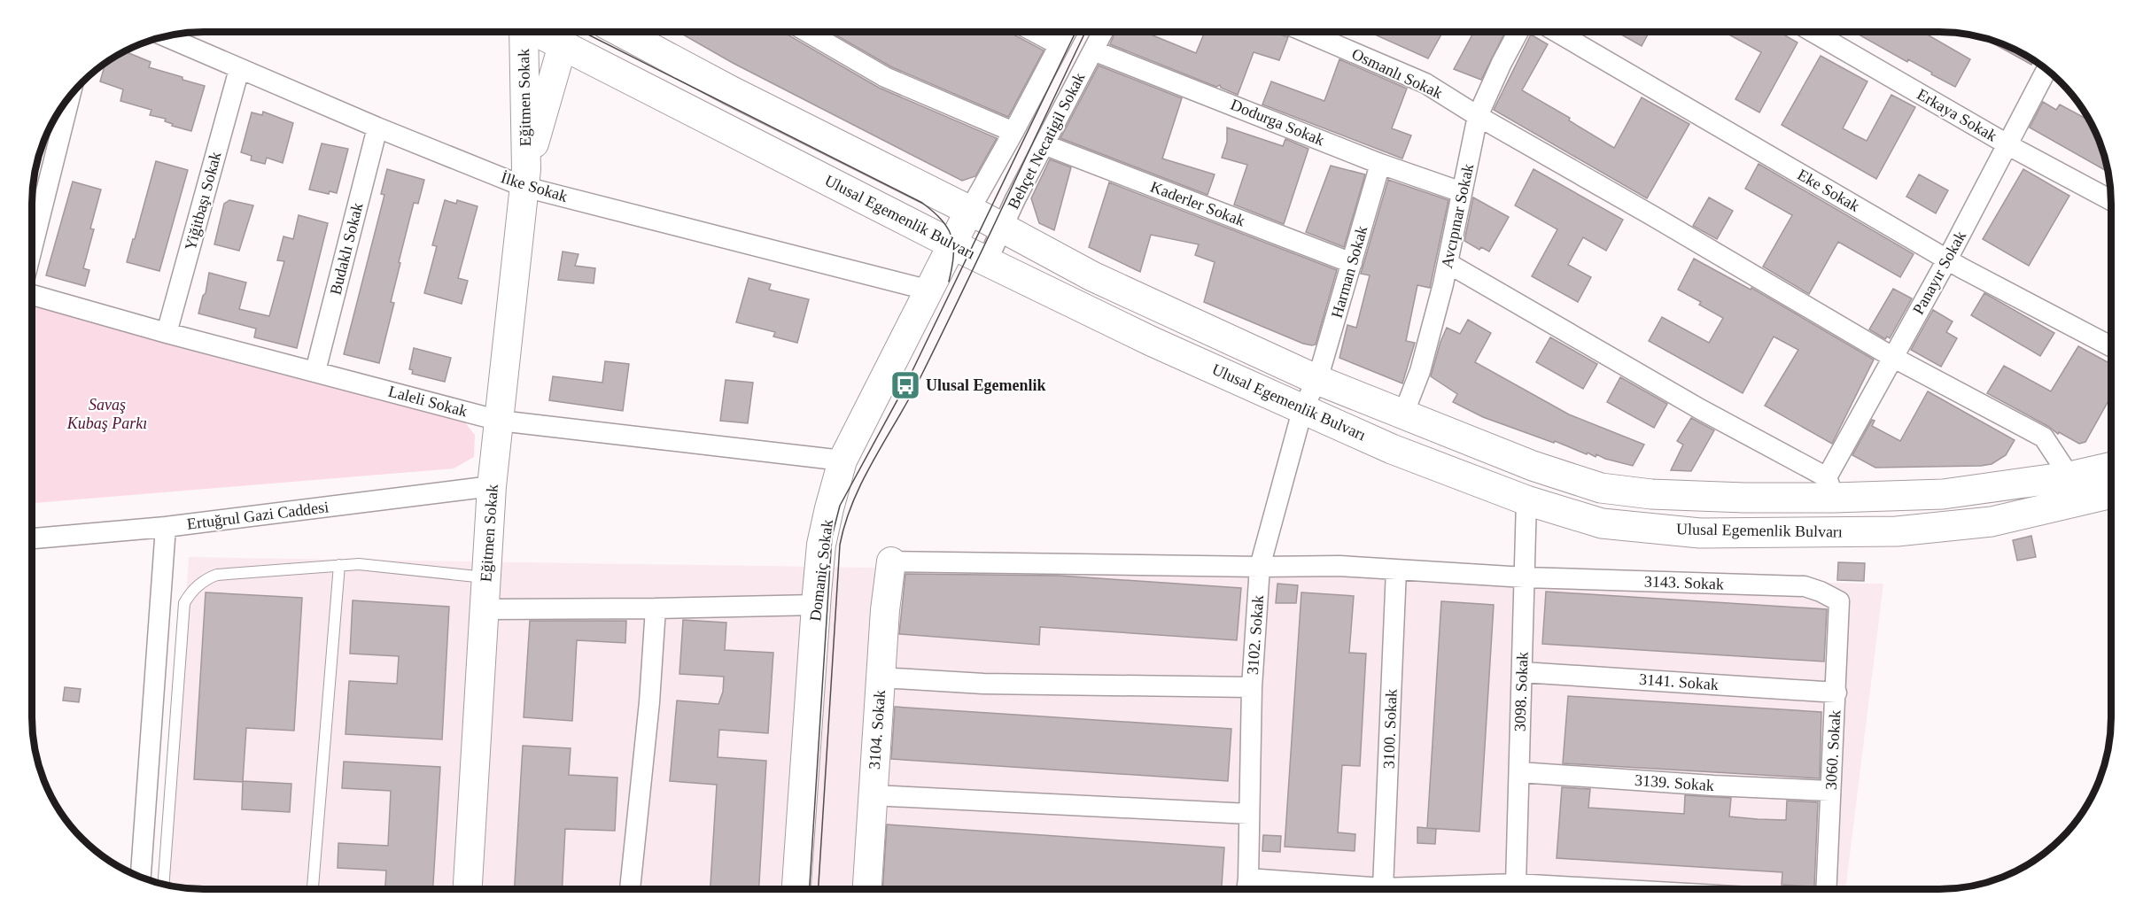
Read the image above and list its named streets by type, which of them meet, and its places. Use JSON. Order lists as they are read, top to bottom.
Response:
{
  "streets": {
    "main road": ["Ulusal Egemenlik Bulvarı"],
    "street": [
      "Osmanlı Sokak",
      "Eğitmen Sokak",
      "Erkaya Sokak",
      "Dodurga Sokak",
      "Behçet Necatigil Sokak",
      "İlke Sokak",
      "Eke Sokak",
      "Yiğitbaşı Sokak",
      "Kaderler Sokak",
      "Avcıpınar Sokak",
      "Budaklı Sokak",
      "Harman Sokak",
      "Panayır Sokak",
      "Laleli Sokak",
      "Ertuğrul Gazi Caddesi",
      "Domaniç Sokak",
      "3143. Sokak",
      "3102. Sokak",
      "3141. Sokak",
      "3098. Sokak",
      "3100. Sokak",
      "3104. Sokak",
      "3060. Sokak",
      "3139. Sokak"
    ]
  },
  "crossings": [
    ["Osmanlı Sokak", "Avcıpınar Sokak"],
    ["Osmanlı Sokak", "Ulusal Egemenlik Bulvarı"],
    ["Osmanlı Sokak", "Panayır Sokak"],
    ["Eğitmen Sokak", "İlke Sokak"],
    ["Eğitmen Sokak", "Ulusal Egemenlik Bulvarı"],
    ["Eğitmen Sokak", "Laleli Sokak"],
    ["Eğitmen Sokak", "Ertuğrul Gazi Caddesi"],
    ["Erkaya Sokak", "Panayır Sokak"],
    ["Dodurga Sokak", "Behçet Necatigil Sokak"],
    ["Dodurga Sokak", "Avcıpınar Sokak"],
    ["Dodurga Sokak", "Harman Sokak"],
    ["Behçet Necatigil Sokak", "Kaderler Sokak"],
    ["Behçet Necatigil Sokak", "Ulusal Egemenlik Bulvarı"],
    ["İlke Sokak", "Yiğitbaşı Sokak"],
    ["İlke Sokak", "Budaklı Sokak"],
    ["İlke Sokak", "Domaniç Sokak"],
    ["Eke Sokak", "Panayır Sokak"],
    ["Yiğitbaşı Sokak", "Laleli Sokak"],
    ["Kaderler Sokak", "Harman Sokak"],
    ["Avcıpınar Sokak", "Ulusal Egemenlik Bulvarı"],
    ["Ulusal Egemenlik Bulvarı", "Harman Sokak"],
    ["Ulusal Egemenlik Bulvarı", "Panayır Sokak"],
    ["Ulusal Egemenlik Bulvarı", "Domaniç Sokak"],
    ["Ulusal Egemenlik Bulvarı", "3102. Sokak"],
    ["Ulusal Egemenlik Bulvarı", "3098. Sokak"],
    ["Budaklı Sokak", "Laleli Sokak"],
    ["Harman Sokak", "3102. Sokak"],
    ["Laleli Sokak", "Domaniç Sokak"],
    ["3143. Sokak", "3102. Sokak"],
    ["3143. Sokak", "3098. Sokak"],
    ["3143. Sokak", "3100. Sokak"],
    ["3143. Sokak", "3104. Sokak"],
    ["3143. Sokak", "3060. Sokak"],
    ["3141. Sokak", "3098. Sokak"],
    ["3141. Sokak", "3060. Sokak"],
    ["3098. Sokak", "3139. Sokak"],
    ["3060. Sokak", "3139. Sokak"]
  ],
  "parks": ["Savaş Kubaş Parkı"],
  "places": {
    "bus stop": ["Ulusal Egemenlik"]
  }
}
